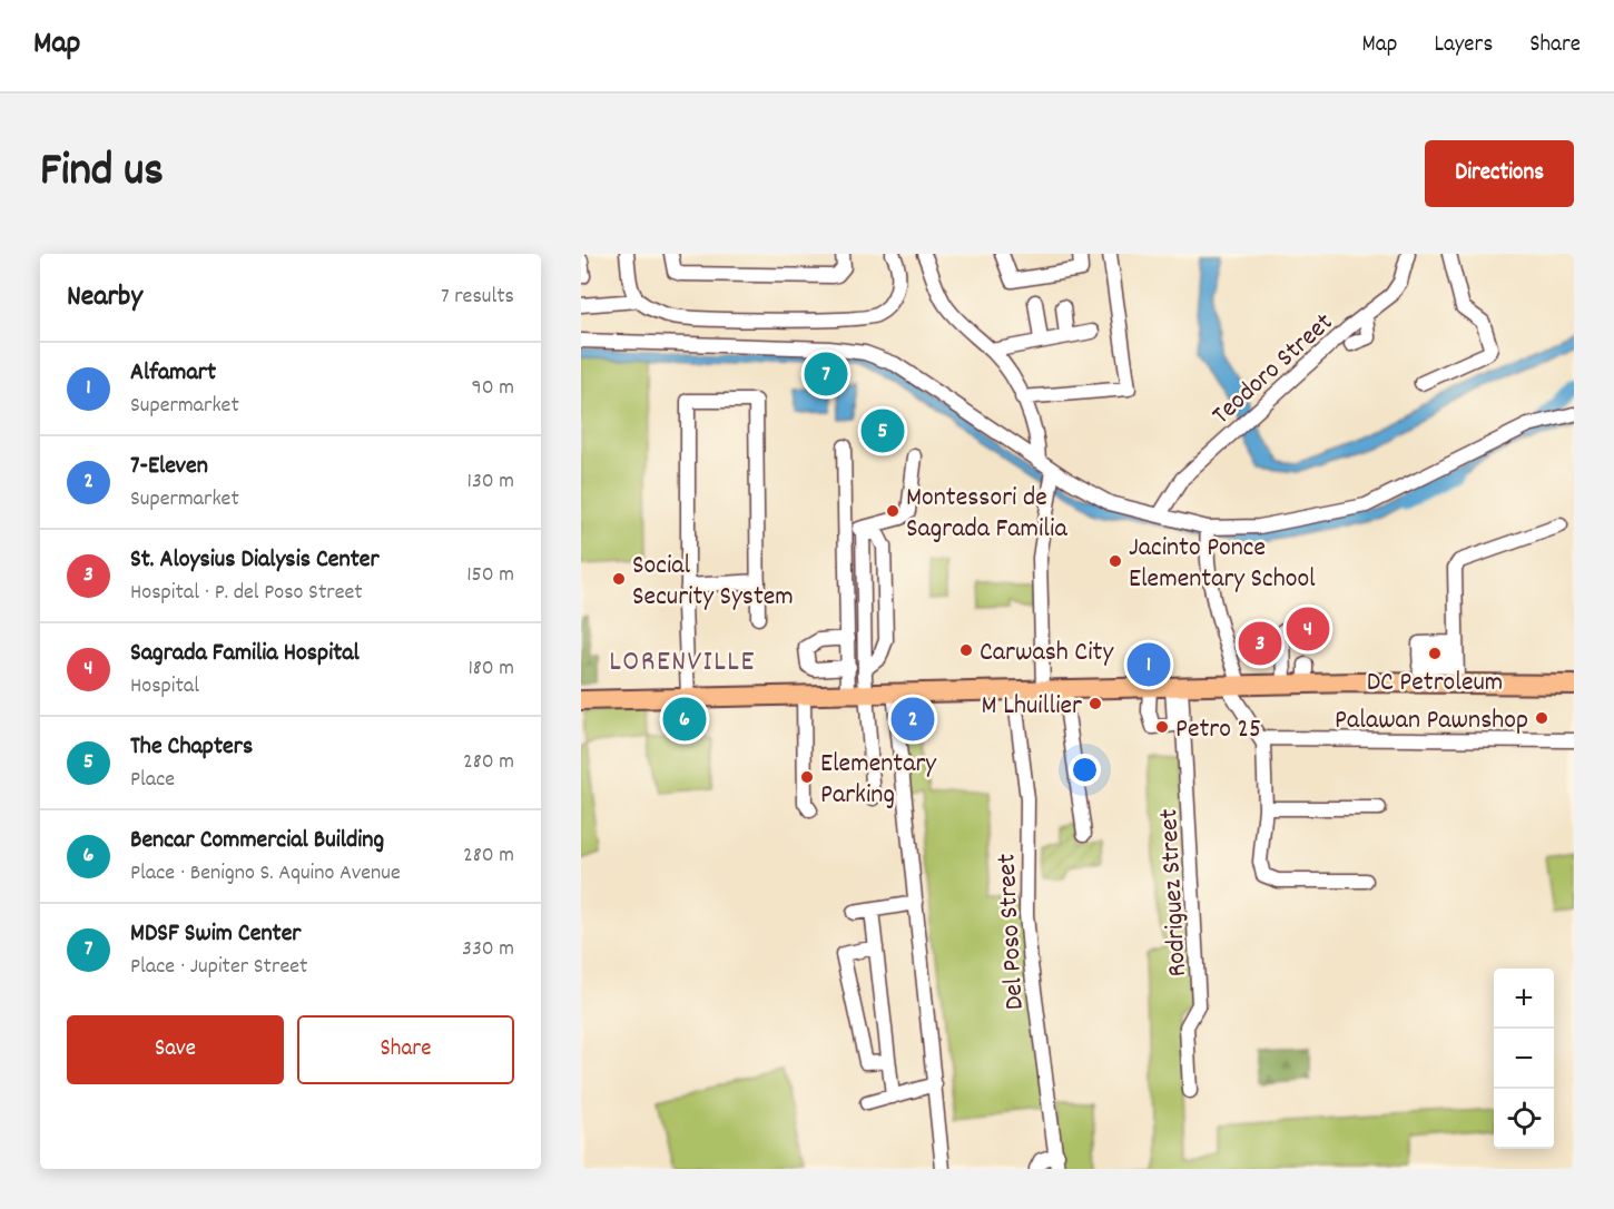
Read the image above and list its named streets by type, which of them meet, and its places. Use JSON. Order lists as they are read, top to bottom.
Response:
{
  "streets": {
    "street": ["Teodoro Street", "Rodriguez Street", "Del Poso Street"]
  },
  "districts": ["LORENVILLE"],
  "places": [
    "Montessori de Sagrada Familia",
    "Jacinto Ponce Elementary School",
    "Social Security System",
    "Carwash City",
    "DC Petroleum",
    "M Lhuillier",
    "Palawan Pawnshop",
    "Petro 25",
    "Elementary Parking"
  ],
  "page": {
    "header": "Map",
    "nav": ["Map", "Layers", "Share"],
    "title": "Find us",
    "buttons": [
      "Directions",
      ["Save", "Share"]
    ],
    "heading": ["Nearby", "7 results"],
    "list": [
      {
        "mark": "1",
        "name": "Alfamart",
        "note": "Supermarket",
        "value": "90 m"
      },
      {
        "mark": "2",
        "name": "7-Eleven",
        "note": "Supermarket",
        "value": "130 m"
      },
      {
        "mark": "3",
        "name": "St. Aloysius Dialysis Center",
        "note": "Hospital · P. del Poso Street",
        "value": "150 m"
      },
      {
        "mark": "4",
        "name": "Sagrada Familia Hospital",
        "note": "Hospital",
        "value": "180 m"
      },
      {
        "mark": "5",
        "name": "The Chapters",
        "note": "Place",
        "value": "280 m"
      },
      {
        "mark": "6",
        "name": "Bencar Commercial Building",
        "note": "Place · Benigno S. Aquino Avenue",
        "value": "280 m"
      },
      {
        "mark": "7",
        "name": "MDSF Swim Center",
        "note": "Place · Jupiter Street",
        "value": "330 m"
      }
    ],
    "pins": [
      "7",
      "5",
      "4",
      "3",
      "1",
      "2",
      "6"
    ],
    "map_buttons": ["+", "−"]
  }
}
